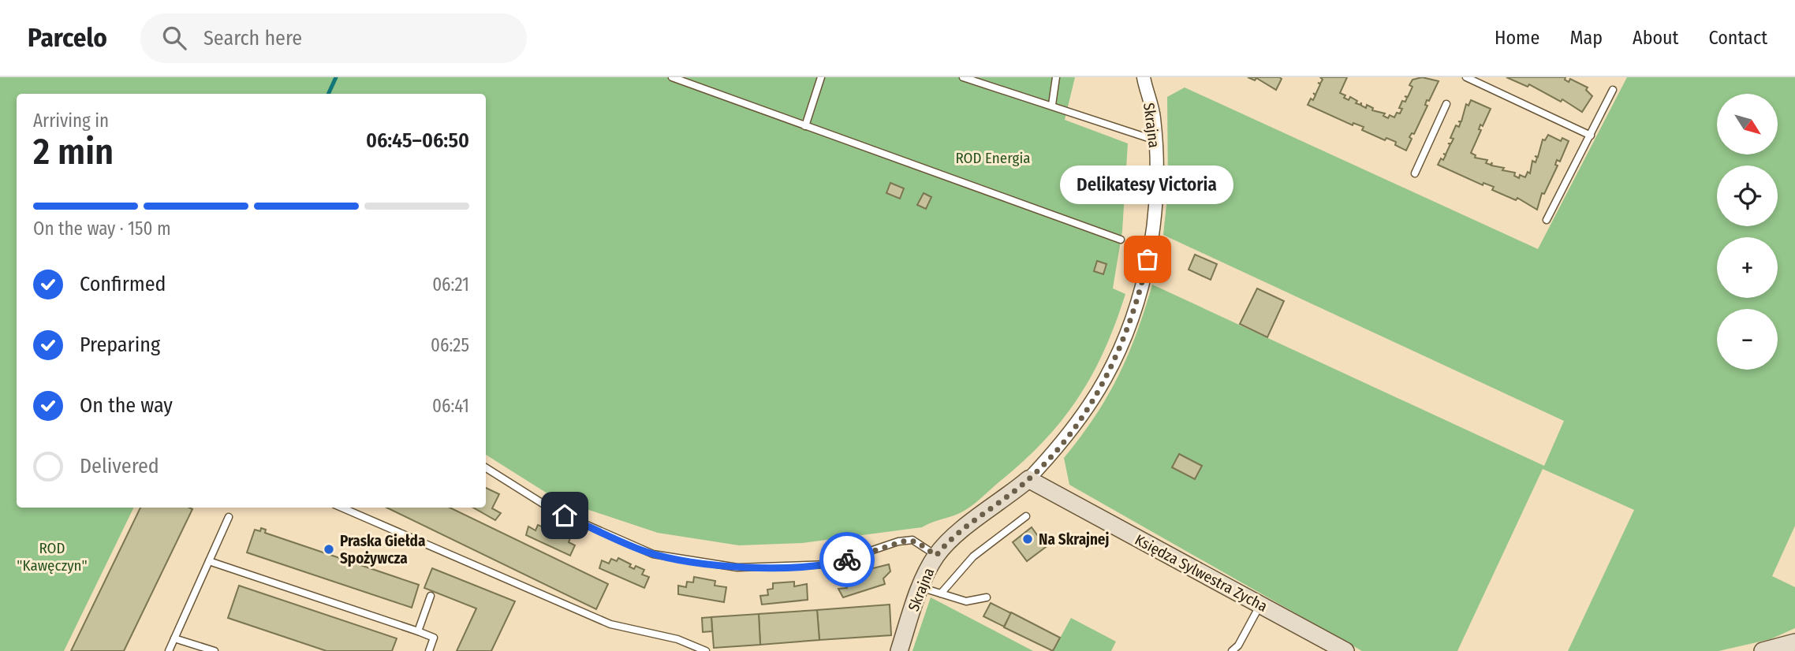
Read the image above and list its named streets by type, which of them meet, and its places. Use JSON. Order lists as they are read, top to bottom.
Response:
{
  "streets": {
    "street": ["Skrajna", "Księdza Sylwestra Zycha"]
  },
  "crossings": [
    ["Skrajna", "Księdza Sylwestra Zycha"]
  ],
  "parks": ["ROD Energia", "ROD \"Kawęczyn\""],
  "places": ["Delikatesy Victoria", "Na Skrajnej", "Praska Giełda Spożywcza"],
  "north": "bottom right",
  "page": {
    "header": "Parcelo",
    "search": "Search here",
    "nav": [
      "Home",
      "Map",
      "About",
      "Contact"
    ],
    "map_buttons": ["+", "−"],
    "heading": ["2 min", "Arriving in", "06:45–06:50"],
    "bubble": "Delikatesy Victoria",
    "bar": "On the way · 150 m",
    "list": [
      ["Confirmed", "06:21"],
      ["Preparing", "06:25"],
      ["On the way", "06:41"],
      "Delivered"
    ]
  }
}
